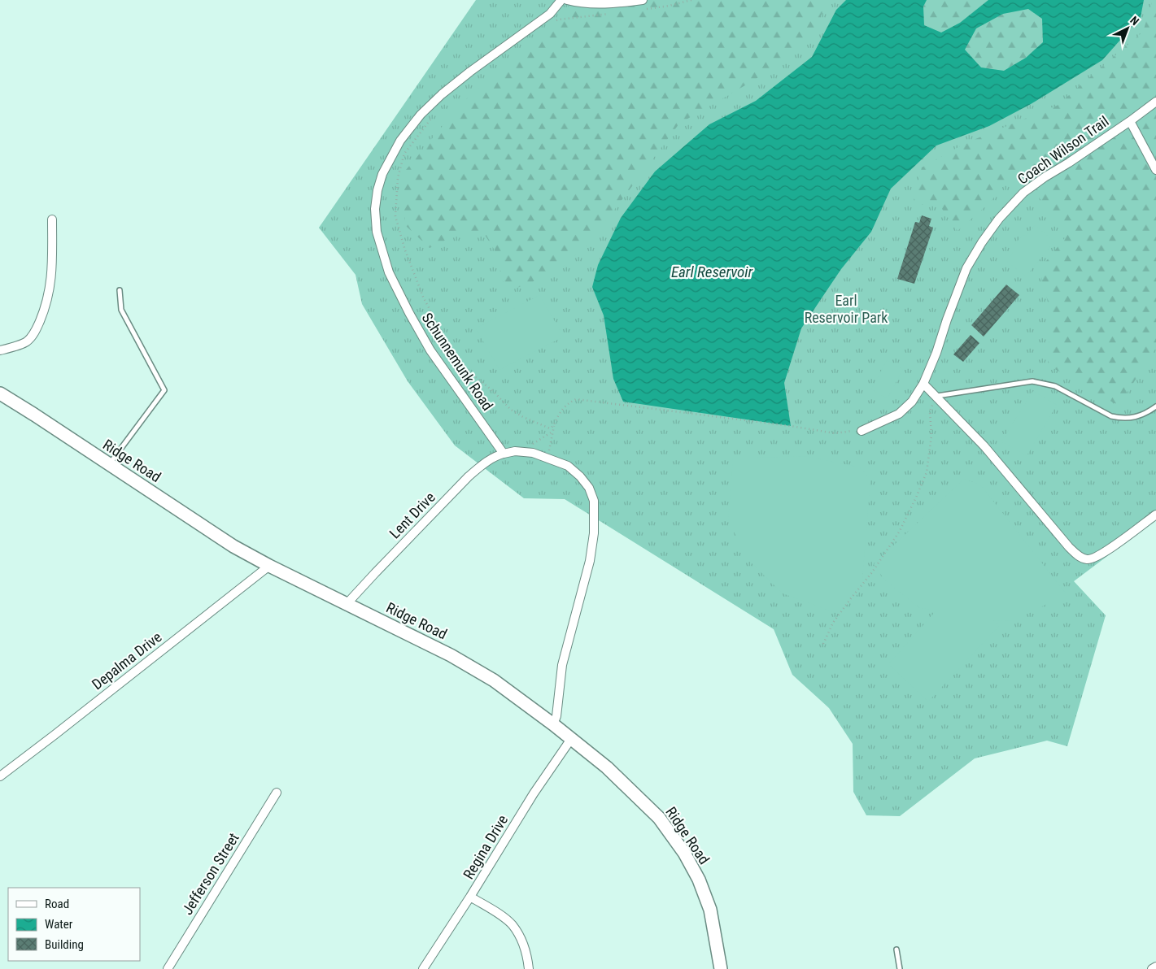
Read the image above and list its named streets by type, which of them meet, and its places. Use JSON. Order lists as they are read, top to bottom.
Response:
{
  "streets": {
    "street": [
      "Coach Wilson Trail",
      "Schunnemunk Road",
      "Ridge Road",
      "Lent Drive",
      "Depalma Drive",
      "Regina Drive",
      "Jefferson Street"
    ]
  },
  "crossings": [
    ["Schunnemunk Road", "Lent Drive"],
    ["Ridge Road", "Lent Drive"],
    ["Ridge Road", "Depalma Drive"],
    ["Ridge Road", "Regina Drive"]
  ],
  "water": ["Earl Reservoir"],
  "parks": ["Earl Reservoir Park"],
  "legend": ["Road", "Water", "Building"],
  "north": "top right"
}
